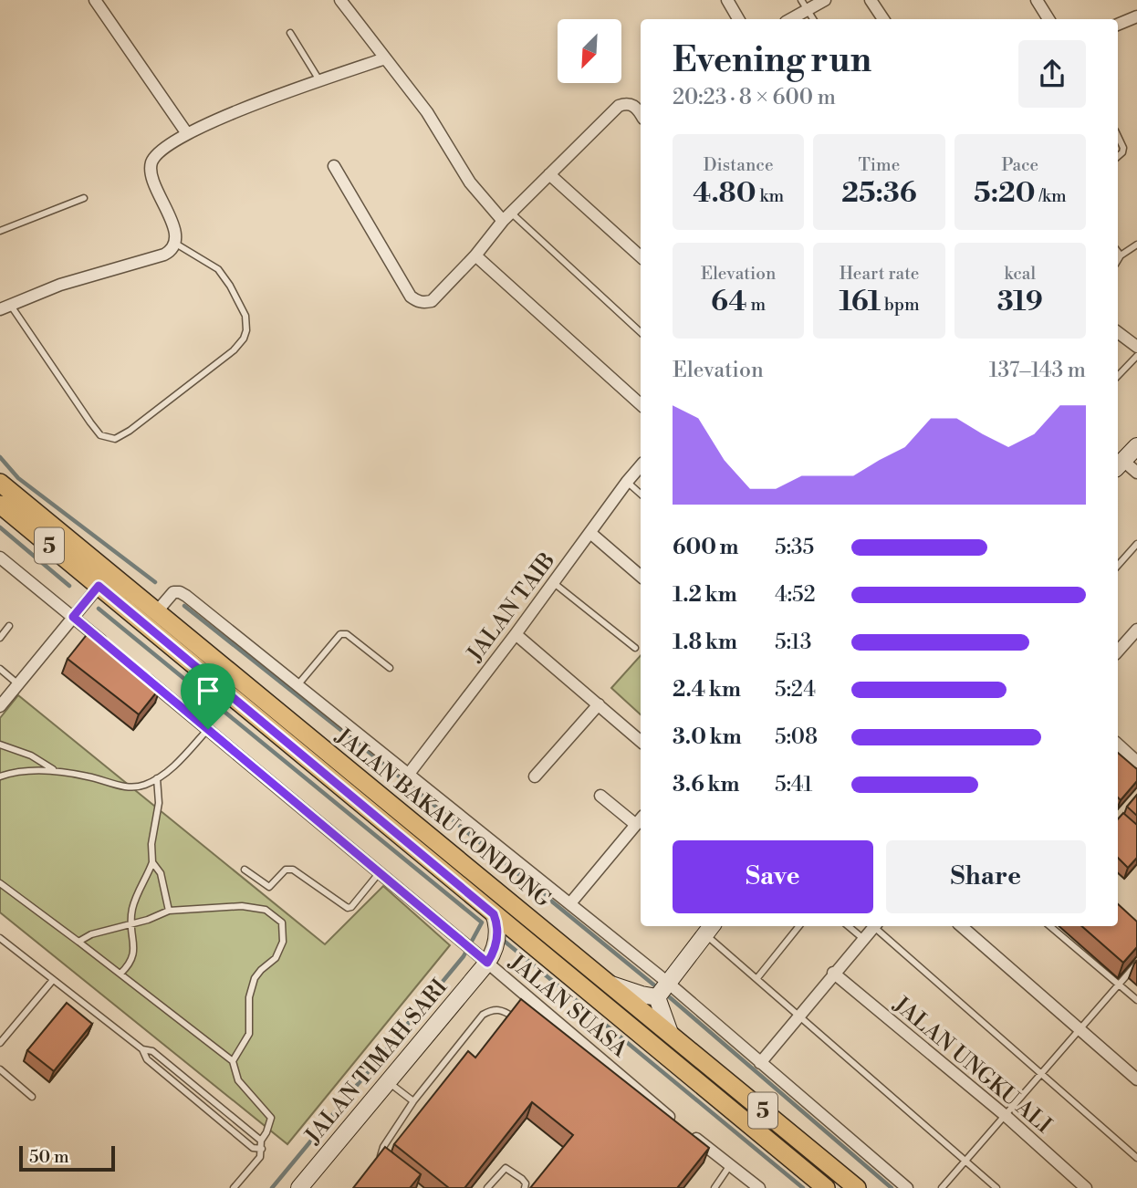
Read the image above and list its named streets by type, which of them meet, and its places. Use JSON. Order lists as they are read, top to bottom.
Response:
{
  "streets": {
    "main road": ["5", "JALAN BAKAU CONDONG"],
    "street": [
      "JALAN TAIB",
      "JALAN SUASA",
      "JALAN TIMAH SARI",
      "JALAN UNGKU ALI"
    ]
  },
  "crossings": [
    ["JALAN SUASA", "JALAN TIMAH SARI"]
  ],
  "scale_bar": "50 m",
  "north": "bottom left",
  "page": {
    "heading": ["Evening run", "20:23 · 8 × 600 m"],
    "stats": [
      ["Distance", "4.80 km"],
      ["Time", "25:36"],
      ["Pace", "5:20 /km"],
      ["Elevation", "64 m"],
      ["Heart rate", "161 bpm"],
      ["kcal", "319"]
    ],
    "chart": ["Elevation", "137–143 m"],
    "list": [
      {
        "name": "600 m",
        "note": "5:35"
      },
      {
        "name": "1.2 km",
        "note": "4:52"
      },
      {
        "name": "1.8 km",
        "note": "5:13"
      },
      {
        "name": "2.4 km",
        "note": "5:24"
      },
      {
        "name": "3.0 km",
        "note": "5:08"
      },
      {
        "name": "3.6 km",
        "note": "5:41"
      }
    ],
    "buttons": ["Save", "Share"],
    "scale": "50 m"
  }
}
